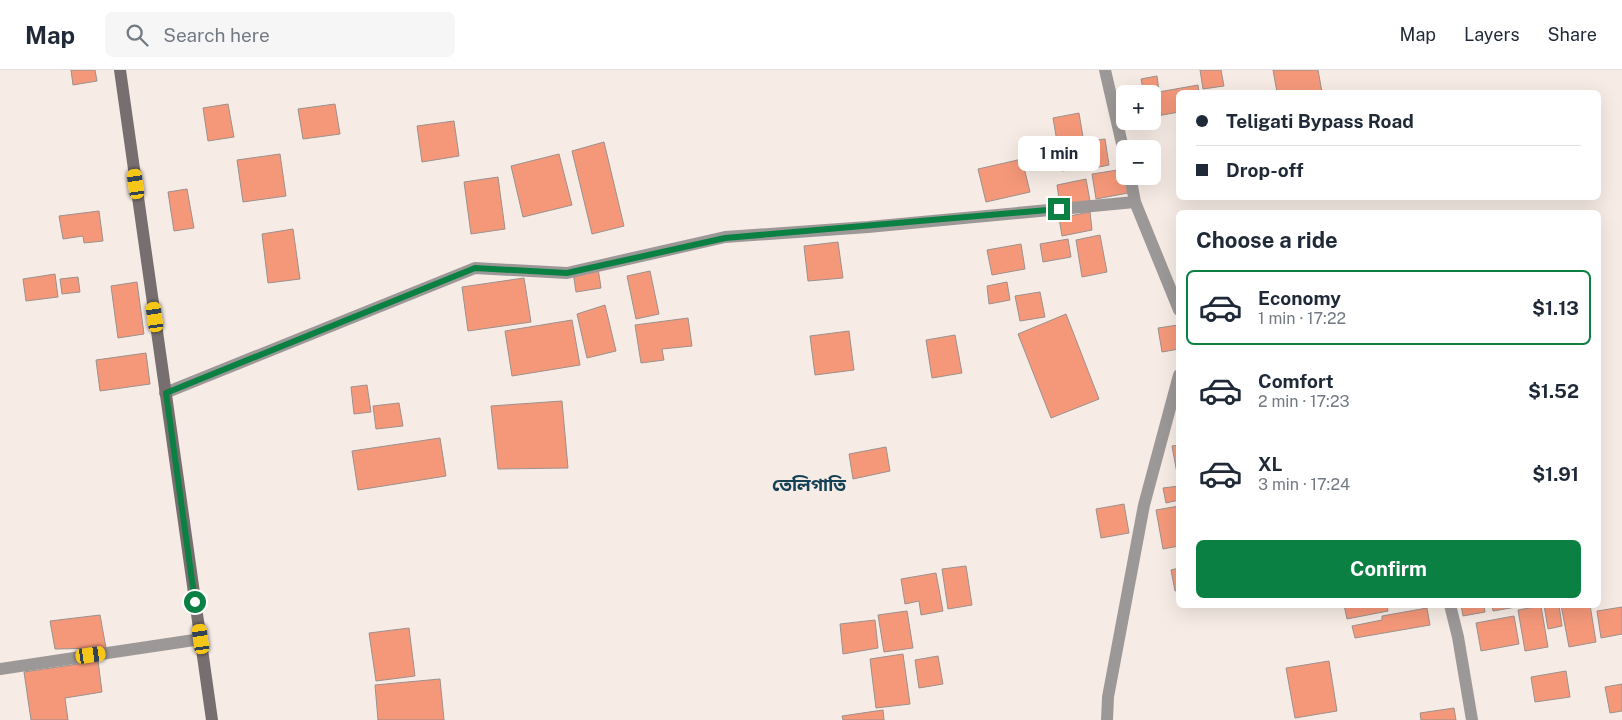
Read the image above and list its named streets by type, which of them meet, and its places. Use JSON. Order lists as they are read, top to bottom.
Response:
{
  "districts": ["তেলিগাতি"],
  "page": {
    "header": "Map",
    "search": "Search here",
    "nav": ["Map", "Layers", "Share"],
    "map_buttons": ["+", "−"],
    "banner": ["Teligati Bypass Road", "Drop-off"],
    "bubble": "1 min",
    "heading": "Choose a ride",
    "list": [
      {
        "name": "Economy",
        "note": "1 min · 17:22",
        "value": "$1.13"
      },
      {
        "name": "Comfort",
        "note": "2 min · 17:23",
        "value": "$1.52"
      },
      {
        "name": "XL",
        "note": "3 min · 17:24",
        "value": "$1.91"
      }
    ],
    "buttons": "Confirm"
  }
}
